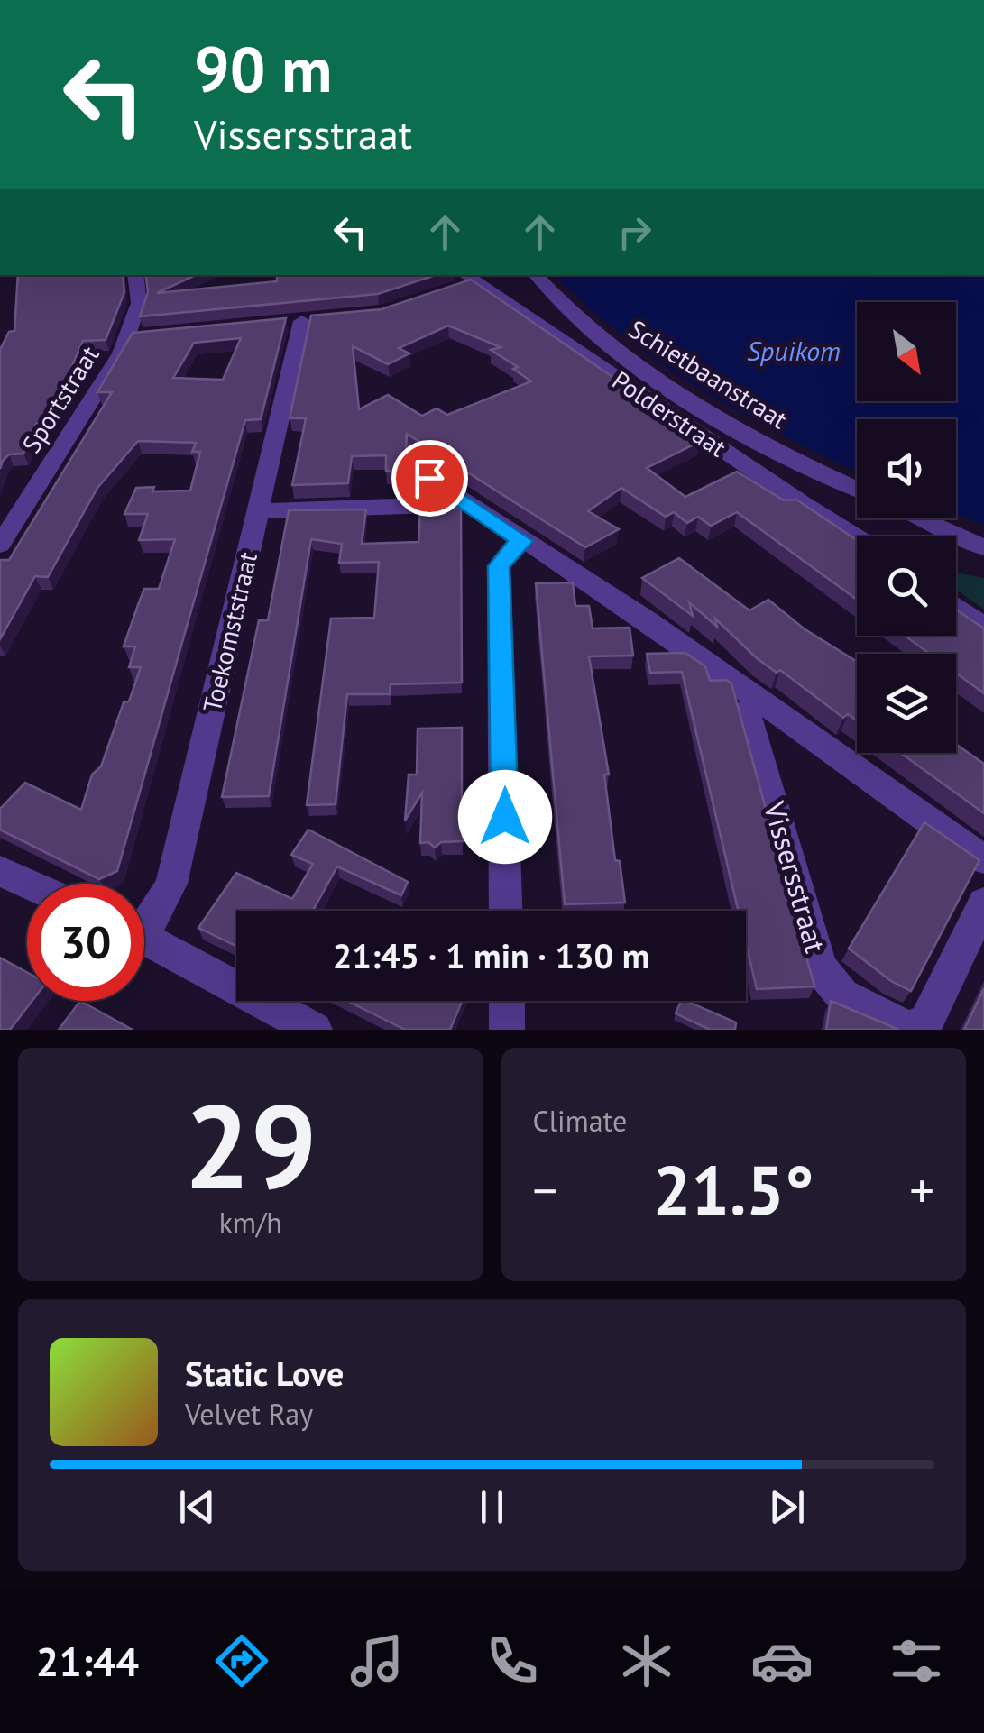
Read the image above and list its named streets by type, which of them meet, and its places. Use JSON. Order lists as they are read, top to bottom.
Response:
{
  "streets": {
    "street": [
      "Schietbaanstraat",
      "Sportstraat",
      "Polderstraat",
      "Toekomststraat",
      "Vissersstraat"
    ]
  },
  "water": ["Spuikom"],
  "north": "bottom right",
  "page": {
    "turn": ["90 m", "Vissersstraat"],
    "limit": "30",
    "trip": "21:45 · 1 min · 130 m",
    "tile": [
      ["29", "km/h"],
      "Climate"
    ],
    "heat": ["−", "21.5°", "+"],
    "song": ["Static Love", "Velvet Ray"],
    "tabs": "21:44"
  }
}
